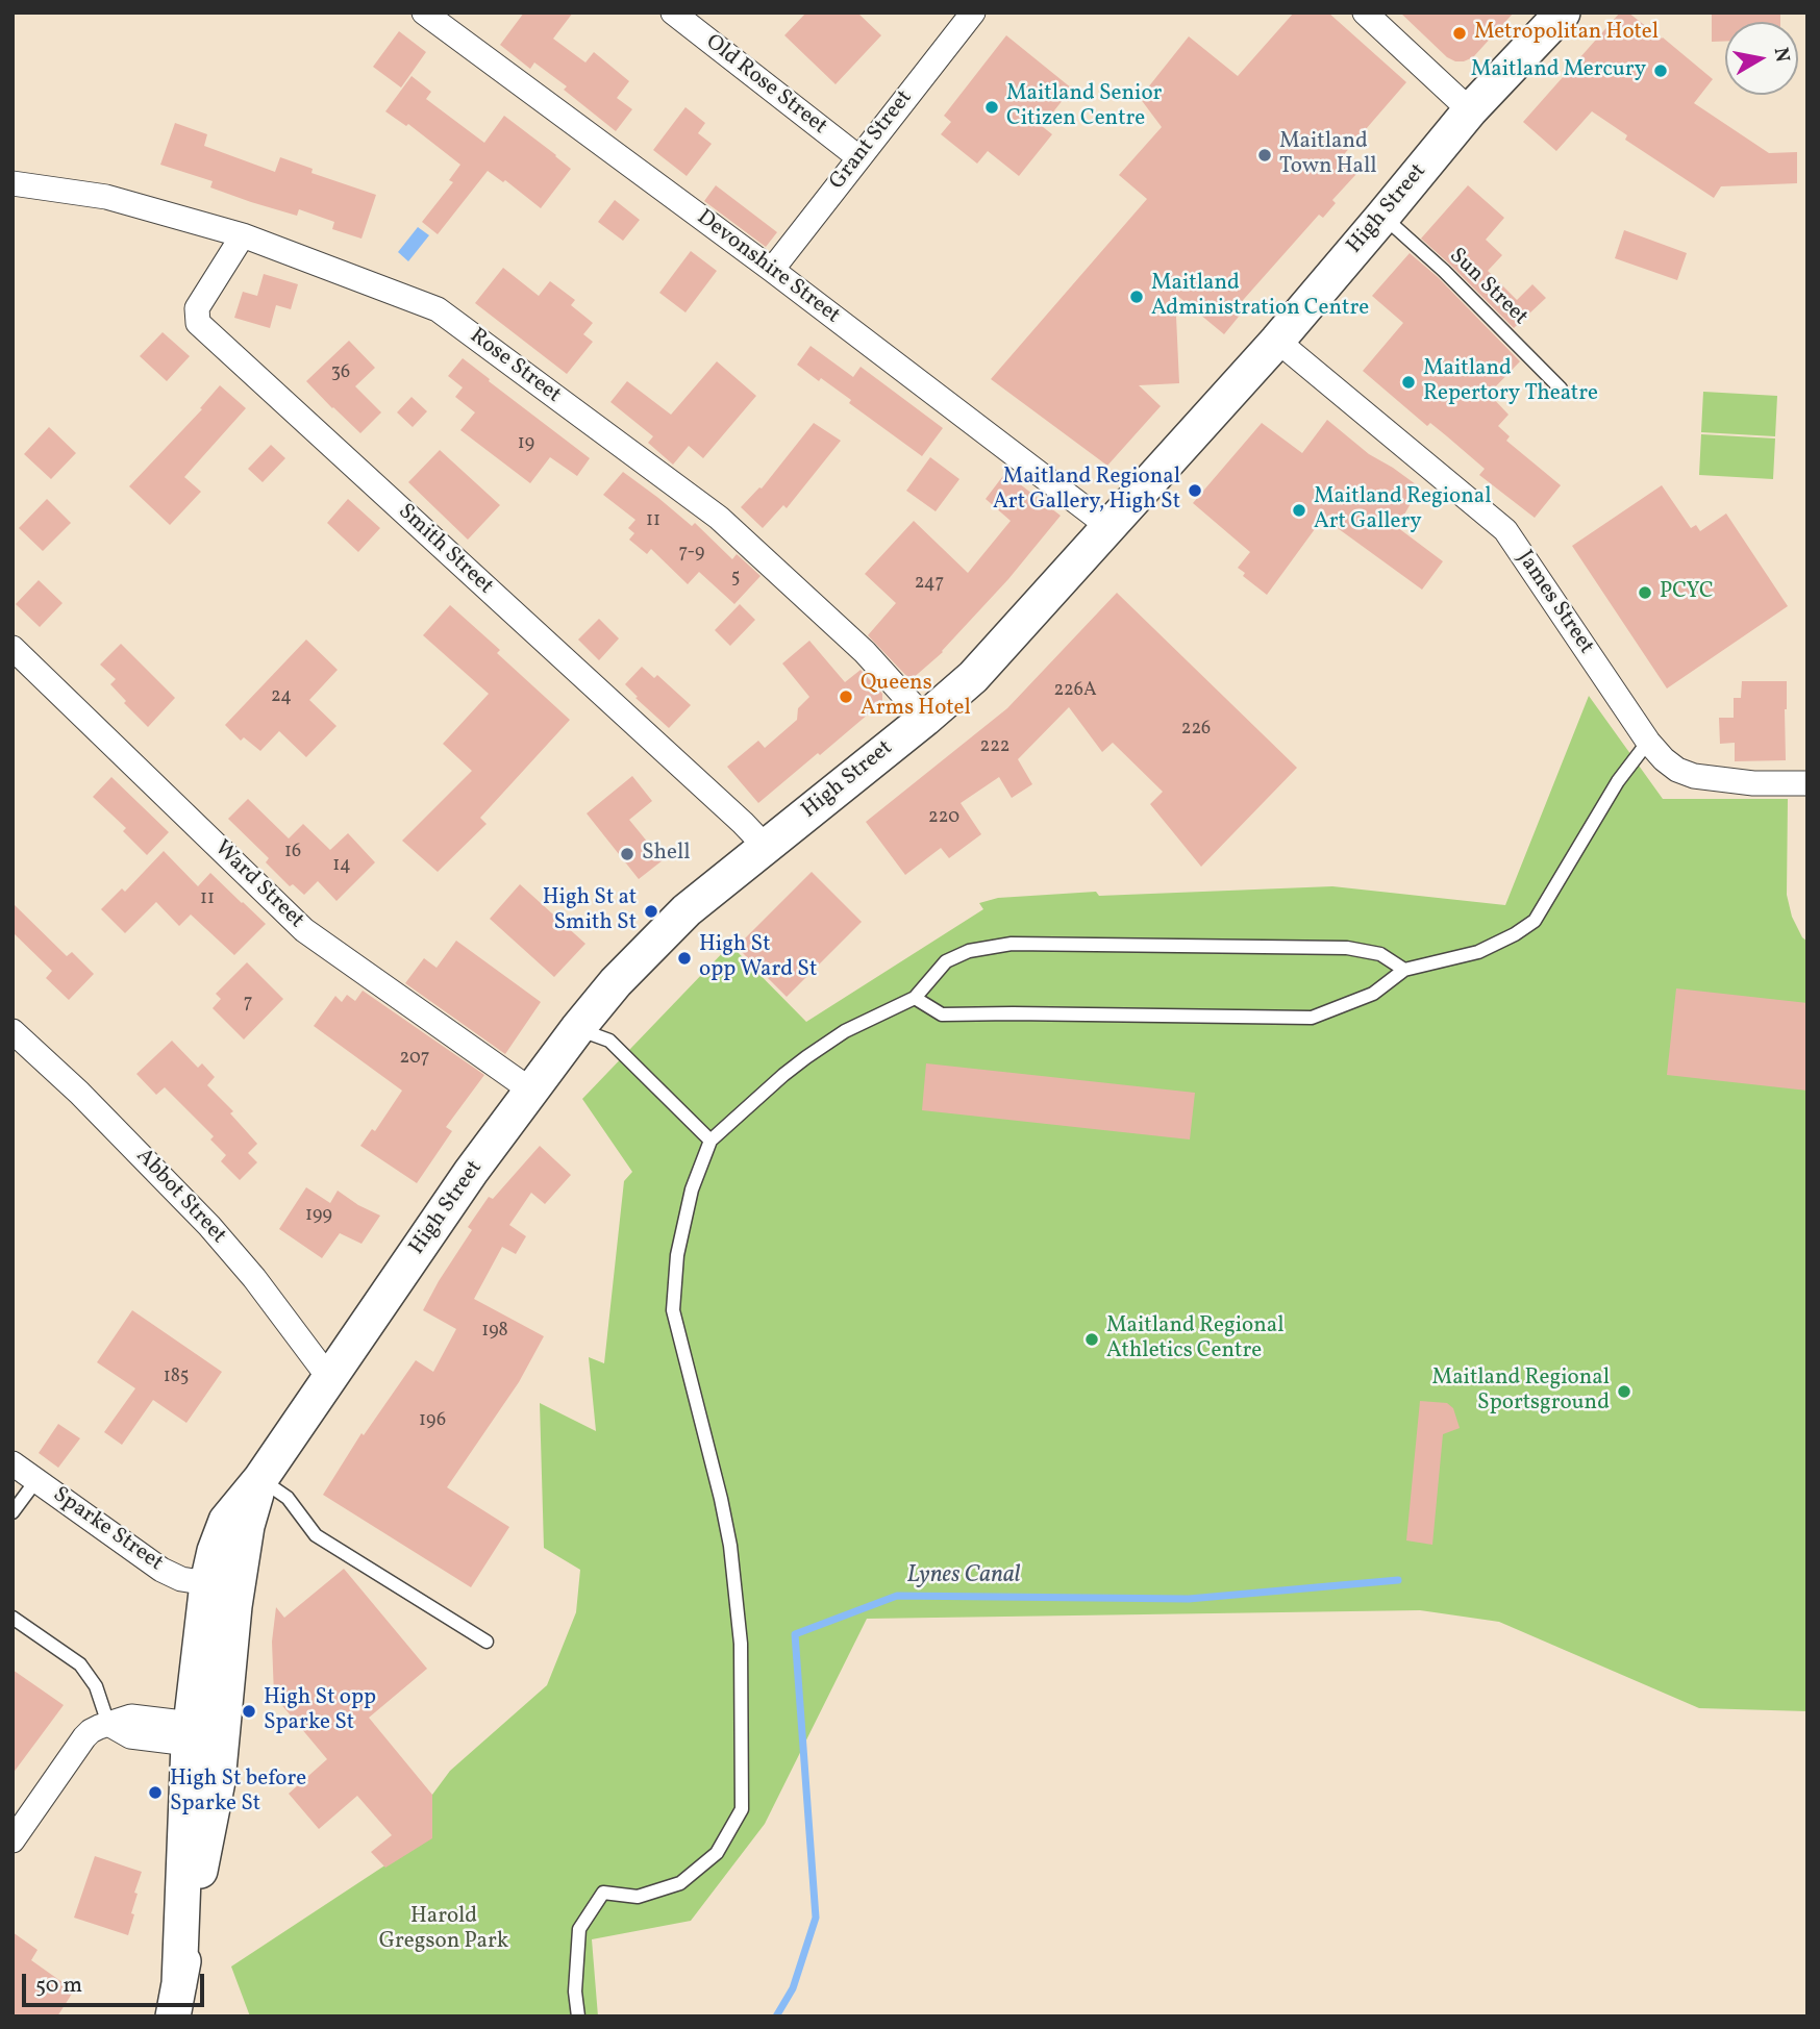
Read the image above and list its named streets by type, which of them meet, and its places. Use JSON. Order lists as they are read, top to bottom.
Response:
{
  "streets": {
    "main road": ["High Street"],
    "street": [
      "Old Rose Street",
      "Grant Street",
      "Devonshire Street",
      "Rose Street",
      "Smith Street",
      "James Street",
      "Ward Street",
      "Abbot Street",
      "Sparke Street"
    ],
    "lane": ["Sun Street"]
  },
  "crossings": [
    ["Old Rose Street", "Grant Street"],
    ["Grant Street", "Devonshire Street"],
    ["High Street", "Devonshire Street"],
    ["High Street", "Sun Street"],
    ["High Street", "Rose Street"],
    ["High Street", "Smith Street"],
    ["High Street", "James Street"],
    ["High Street", "Ward Street"],
    ["High Street", "Abbot Street"],
    ["High Street", "Sparke Street"],
    ["Rose Street", "Smith Street"]
  ],
  "water": ["Lynes Canal"],
  "parks": ["Harold Gregson Park"],
  "places": [
    "Metropolitan Hotel",
    "Maitland Mercury",
    "Maitland Senior Citizen Centre",
    "Maitland Town Hall",
    "Maitland Administration Centre",
    "Maitland Repertory Theatre",
    "Maitland Regional Art Gallery, High St",
    "Maitland Regional Art Gallery",
    "PCYC",
    "Queens Arms Hotel",
    "Shell",
    "High St at Smith St",
    "High St opp Ward St",
    "Maitland Regional Athletics Centre",
    "Maitland Regional Sportsground",
    "High St opp Sparke St",
    "High St before Sparke St"
  ],
  "house_numbers": [
    "36",
    "19",
    "11",
    "7-9",
    "5",
    "247",
    "226A",
    "24",
    "226",
    "222",
    "220",
    "16",
    "14",
    "11",
    "7",
    "207",
    "199",
    "198",
    "185",
    "196"
  ],
  "scale_bar": "50 m",
  "north": "right"
}
